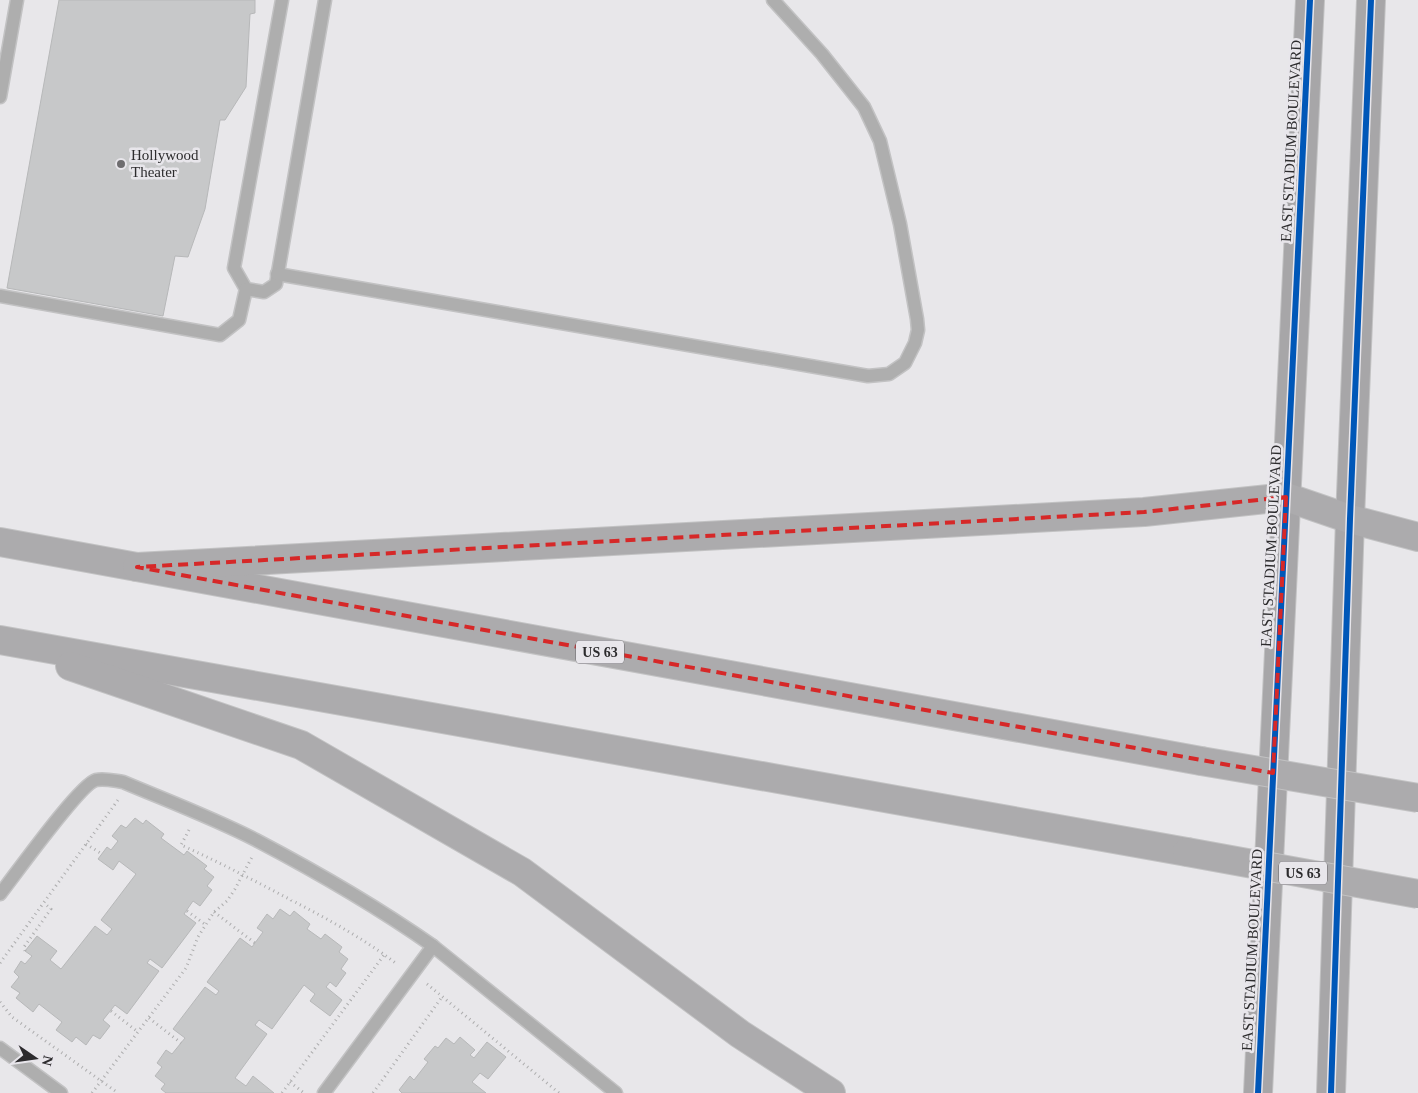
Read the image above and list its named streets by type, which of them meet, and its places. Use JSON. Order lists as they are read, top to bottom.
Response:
{
  "streets": {
    "highway": ["US 63"],
    "main road": ["EAST STADIUM BOULEVARD"]
  },
  "places": ["Hollywood Theater"],
  "north": "right"
}
